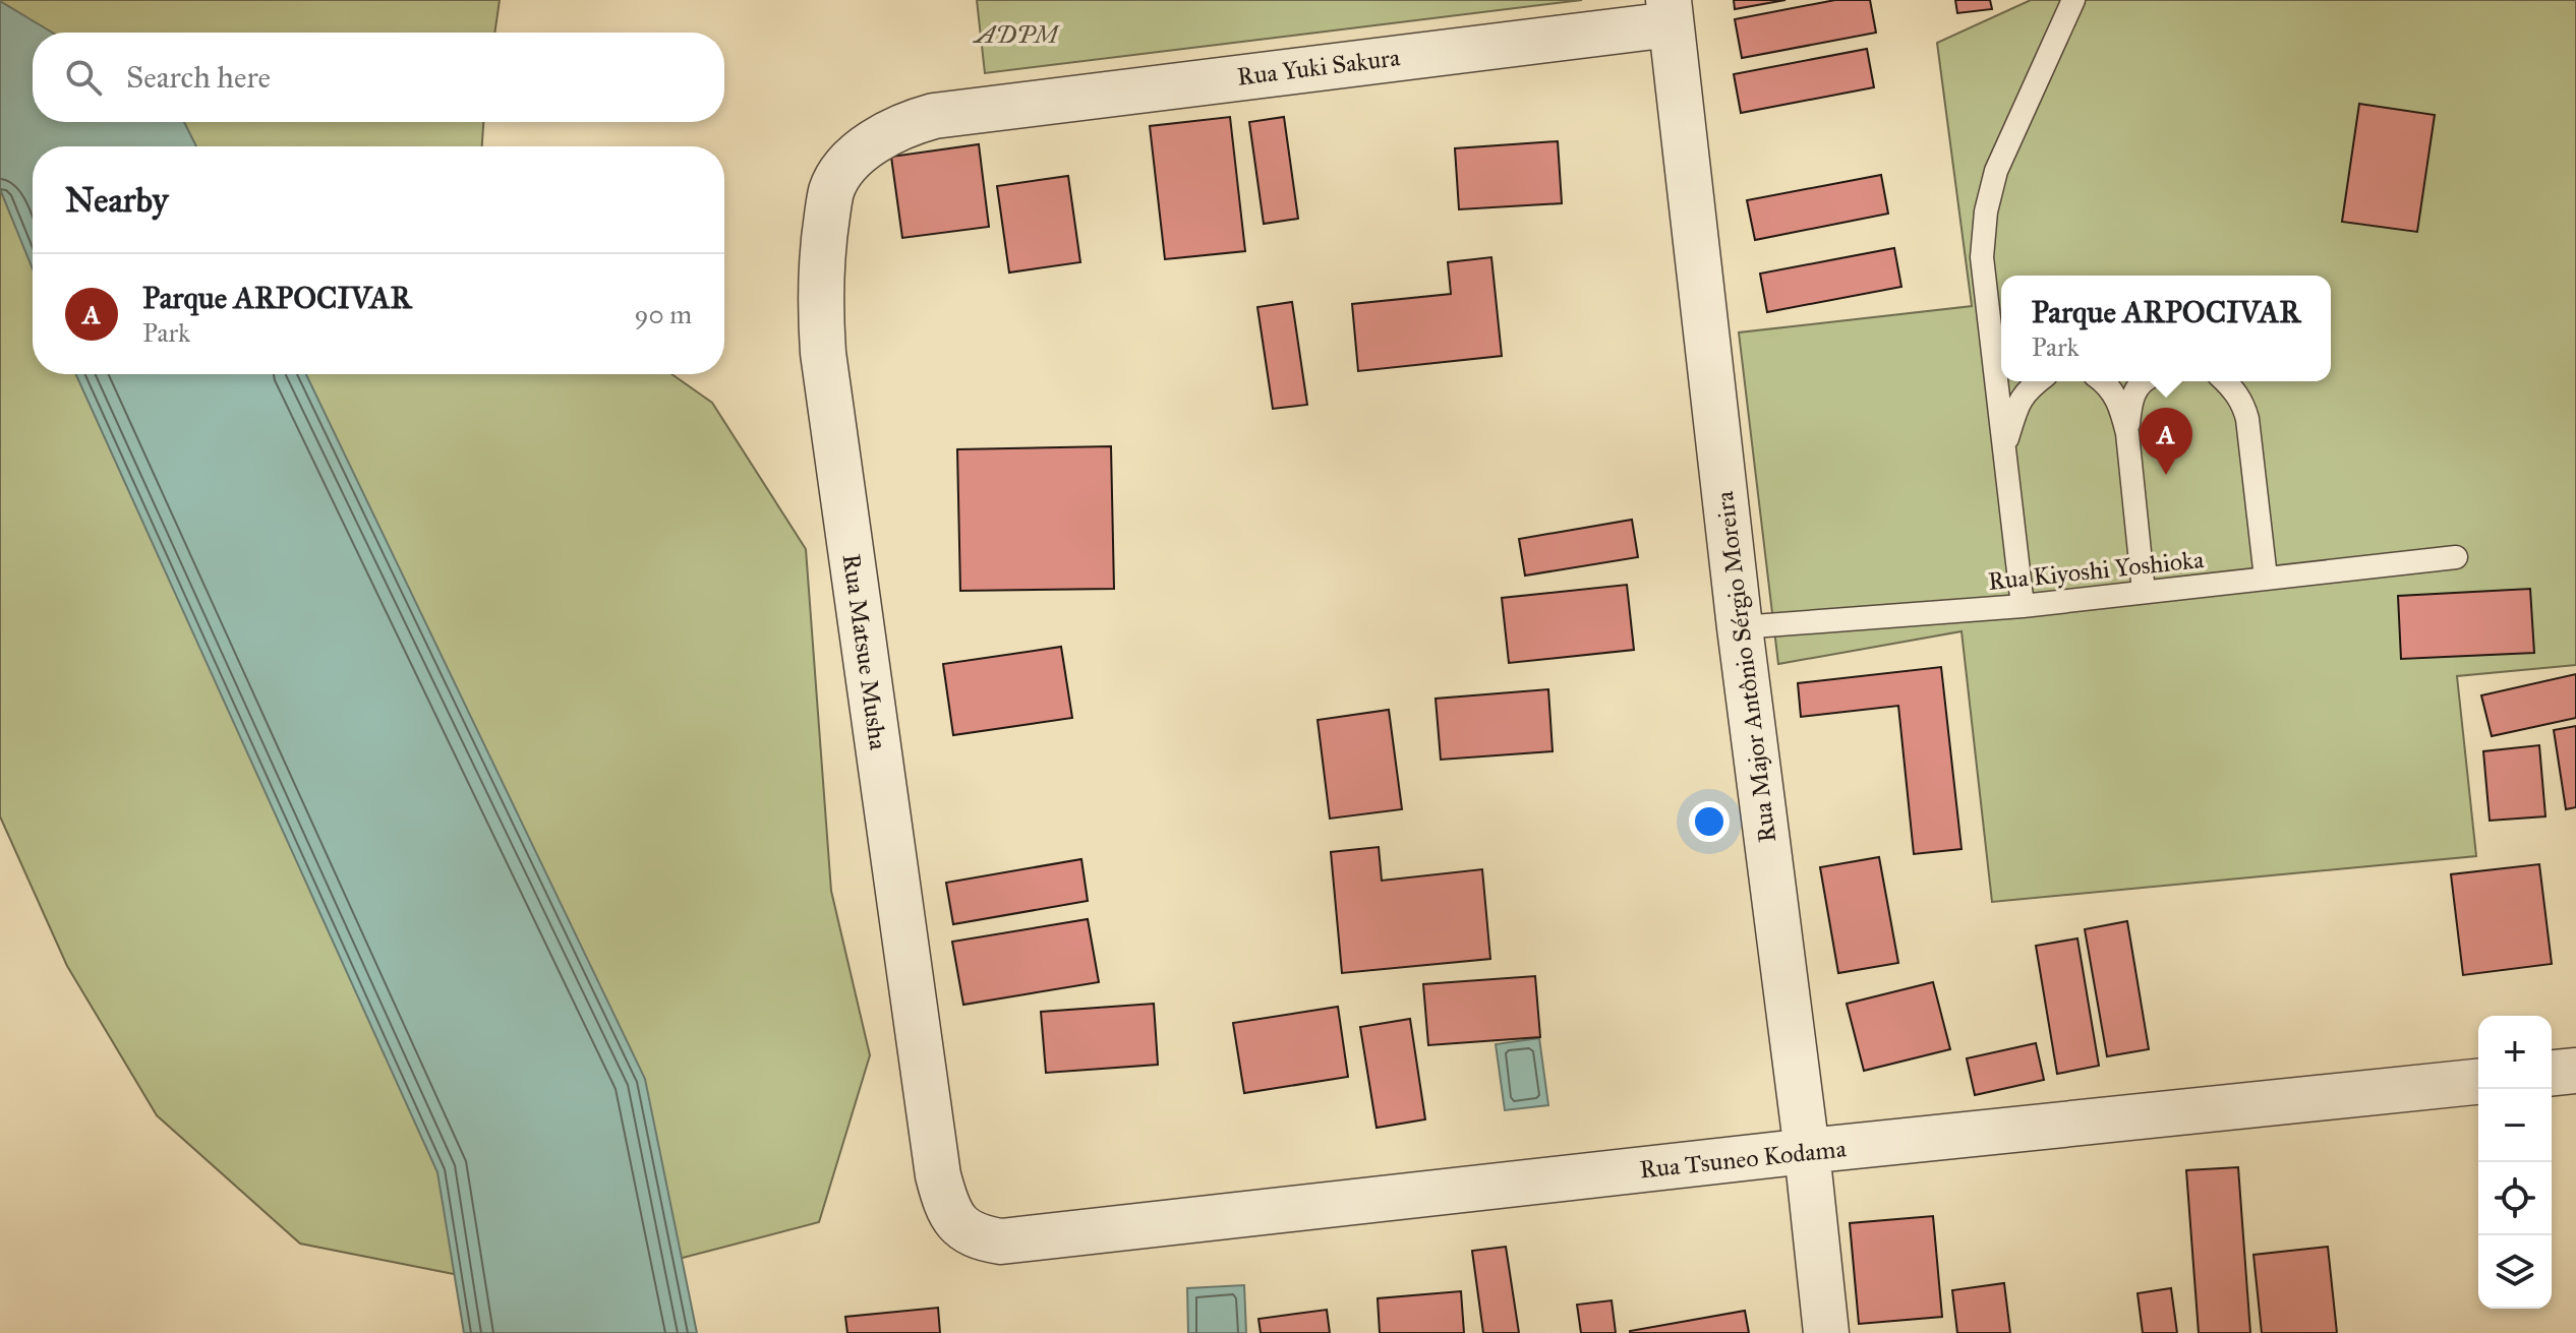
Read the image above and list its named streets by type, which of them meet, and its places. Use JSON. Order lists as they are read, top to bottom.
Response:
{
  "streets": {
    "street": [
      "Rua Yuki Sakura",
      "Rua Matsue Musha",
      "Rua Major Antônio Sérgio Moreira",
      "Rua Tsuneo Kodama"
    ],
    "lane": ["Rua Kiyoshi Yoshioka"]
  },
  "crossings": [
    ["Rua Yuki Sakura", "Rua Matsue Musha"],
    ["Rua Yuki Sakura", "Rua Major Antônio Sérgio Moreira"],
    ["Rua Kiyoshi Yoshioka", "Rua Major Antônio Sérgio Moreira"],
    ["Rua Matsue Musha", "Rua Tsuneo Kodama"],
    ["Rua Major Antônio Sérgio Moreira", "Rua Tsuneo Kodama"]
  ],
  "parks": ["ADPM"],
  "page": {
    "search": "Search here",
    "heading": "Nearby",
    "list": [
      {
        "mark": "A",
        "name": "Parque ARPOCIVAR",
        "note": "Park",
        "value": "90 m"
      }
    ],
    "popup": ["Parque ARPOCIVAR", "Park"],
    "pins": "A",
    "map_buttons": ["+", "−"]
  }
}
